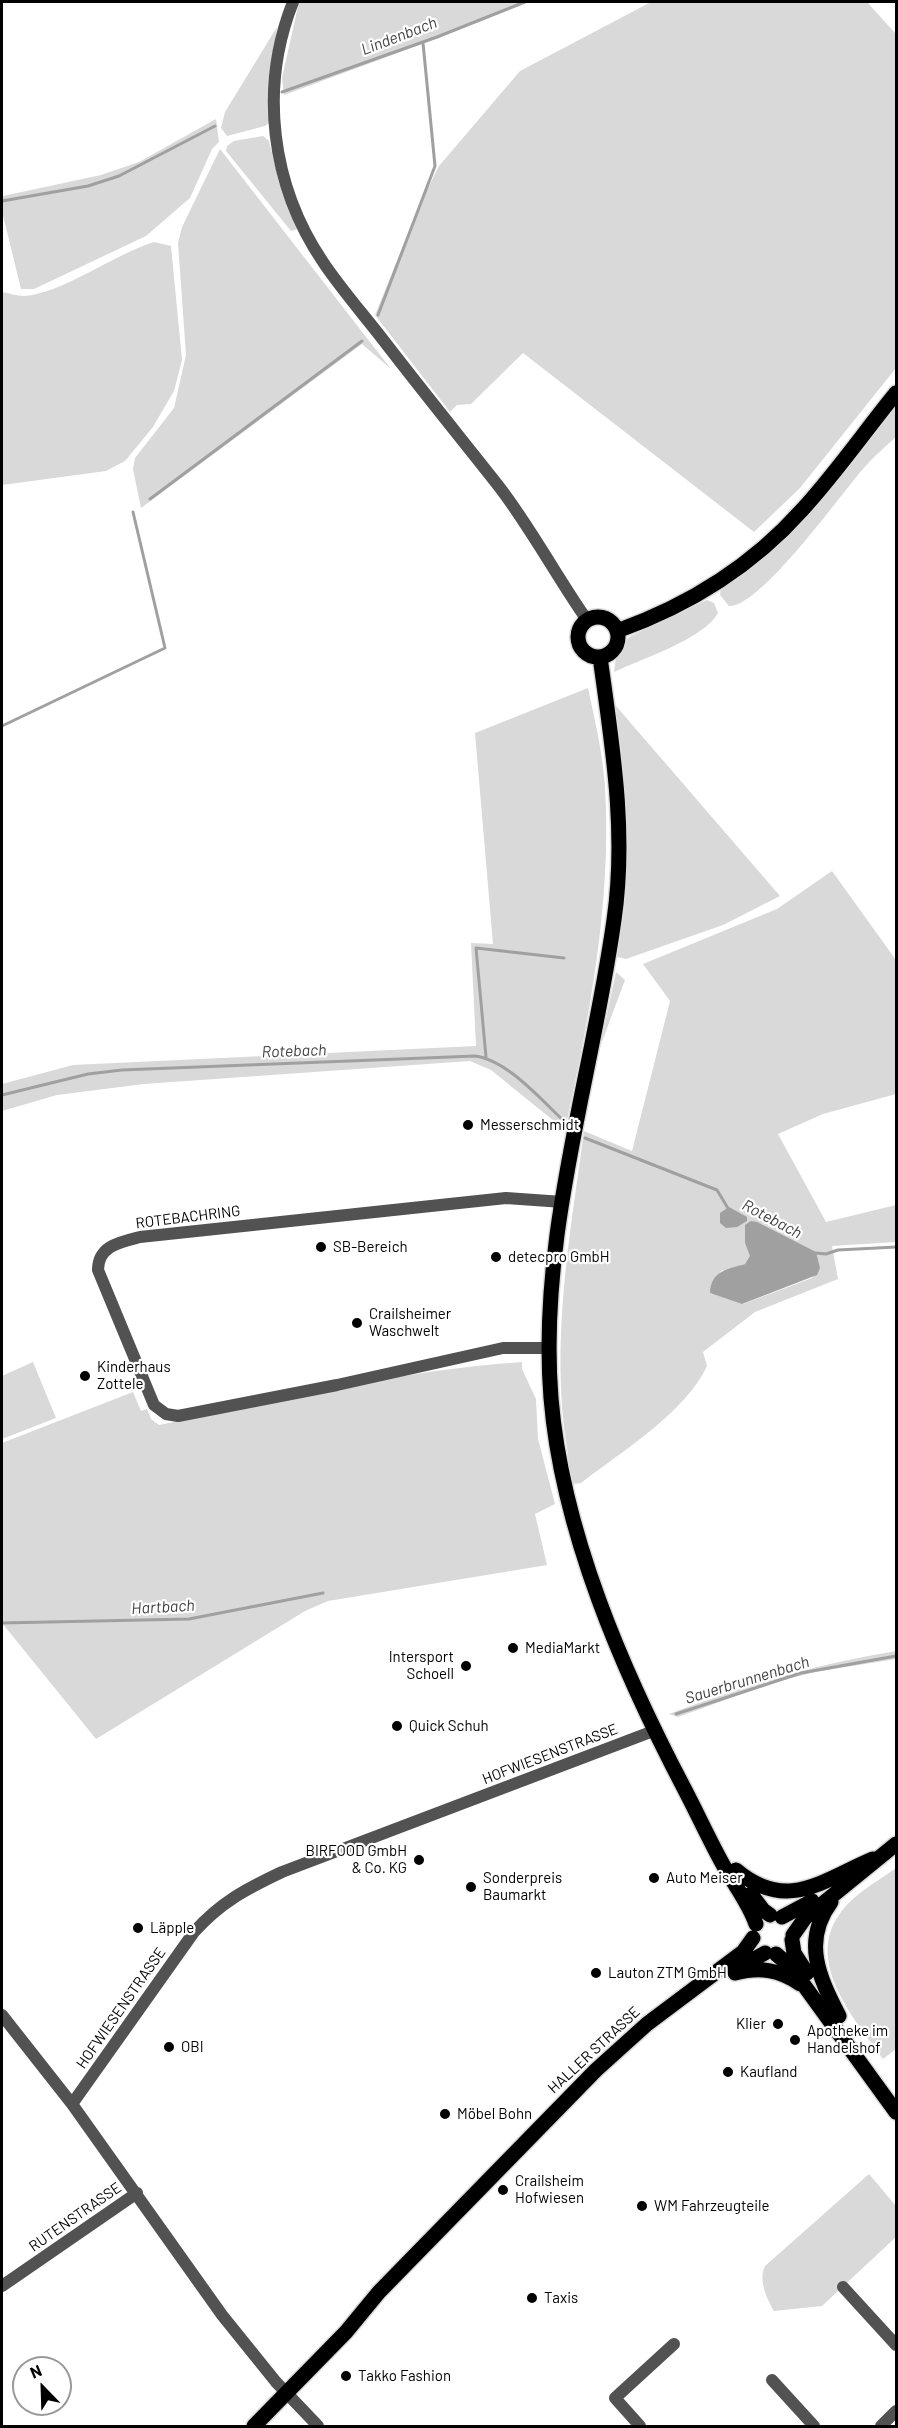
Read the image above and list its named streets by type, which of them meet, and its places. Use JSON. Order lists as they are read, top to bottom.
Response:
{
  "streets": {
    "main road": ["HALLER STRASSE"],
    "street": ["ROTEBACHRING", "HOFWIESENSTRASSE", "RUTENSTRASSE"]
  },
  "water": [
    "Lindenbach",
    "Rotebach",
    "Hartbach",
    "Sauerbrunnenbach"
  ],
  "places": [
    "Messerschmidt",
    "SB-Bereich",
    "detecpro GmbH",
    "Crailsheimer Waschwelt",
    "Kinderhaus Zottele",
    "MediaMarkt",
    "Intersport Schoell",
    "Quick Schuh",
    "BIRFOOD GmbH & Co. KG",
    "Auto Meiser",
    "Sonderpreis Baumarkt",
    "Läpple",
    "Lauton ZTM GmbH",
    "Klier",
    "Apotheke im Handelshof",
    "OBI",
    "Kaufland",
    "Möbel Bohn",
    "Crailsheim Hofwiesen",
    "WM Fahrzeugteile",
    "Taxis",
    "Takko Fashion"
  ],
  "north": "top left"
}
